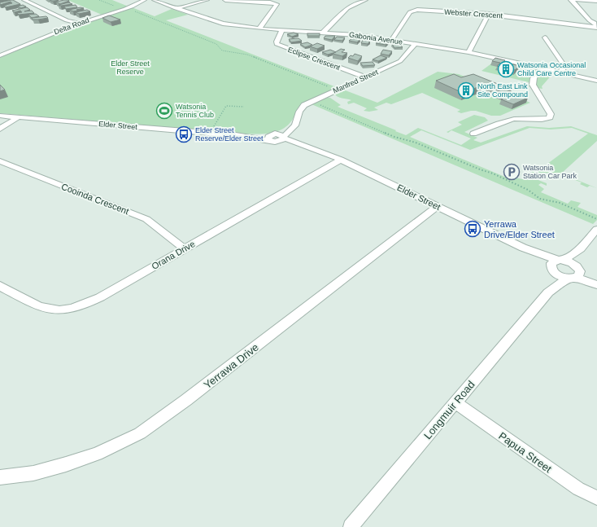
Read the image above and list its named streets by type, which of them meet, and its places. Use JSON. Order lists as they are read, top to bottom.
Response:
{
  "streets": {
    "street": [
      "Webster Crescent",
      "Delta Road",
      "Gabonia Avenue",
      "Eclipse Crescent",
      "Manfred Street",
      "Elder Street",
      "Cooinda Crescent",
      "Orana Drive",
      "Yerrawa Drive",
      "Longmuir Road",
      "Papua Street"
    ]
  },
  "crossings": [
    ["Webster Crescent", "Gabonia Avenue"],
    ["Gabonia Avenue", "Eclipse Crescent"],
    ["Gabonia Avenue", "Manfred Street"],
    ["Eclipse Crescent", "Manfred Street"],
    ["Manfred Street", "Elder Street"],
    ["Elder Street", "Orana Drive"],
    ["Elder Street", "Yerrawa Drive"],
    ["Elder Street", "Longmuir Road"],
    ["Cooinda Crescent", "Orana Drive"],
    ["Longmuir Road", "Papua Street"]
  ],
  "parks": ["Elder Street Reserve"],
  "places": {
    "building": ["Watsonia Occasional Child Care Centre", "North East Link Site Compound"],
    "sports": ["Watsonia Tennis Club"],
    "bus stop": ["Elder Street Reserve/Elder Street", "Yerrawa Drive/Elder Street"],
    "parking": ["Watsonia Station Car Park"]
  }
}
